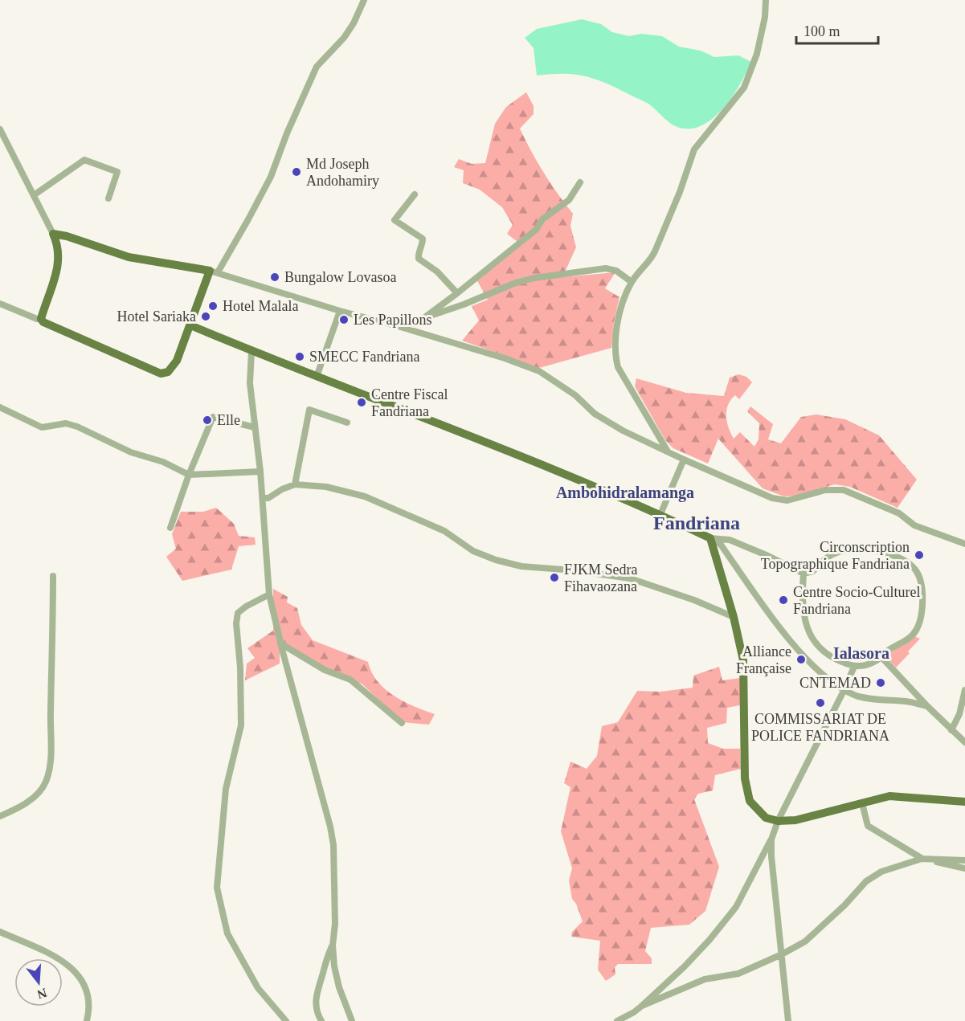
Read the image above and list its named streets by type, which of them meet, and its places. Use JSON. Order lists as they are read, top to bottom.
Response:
{
  "districts": ["Ambohidralamanga", "Fandriana", "Ialasora"],
  "places": [
    "Md Joseph Andohamiry",
    "Bungalow Lovasoa",
    "Hotel Malala",
    "Hotel Sariaka",
    "Les Papillons",
    "SMECC Fandriana",
    "Centre Fiscal Fandriana",
    "Elle",
    "Circonscription Topographique Fandriana",
    "FJKM Sedra Fihavaozana",
    "Centre Socio-Culturel Fandriana",
    "Alliance Française",
    "CNTEMAD",
    "COMMISSARIAT DE POLICE FANDRIANA"
  ],
  "scale_bar": "100 m",
  "north": "bottom"
}
